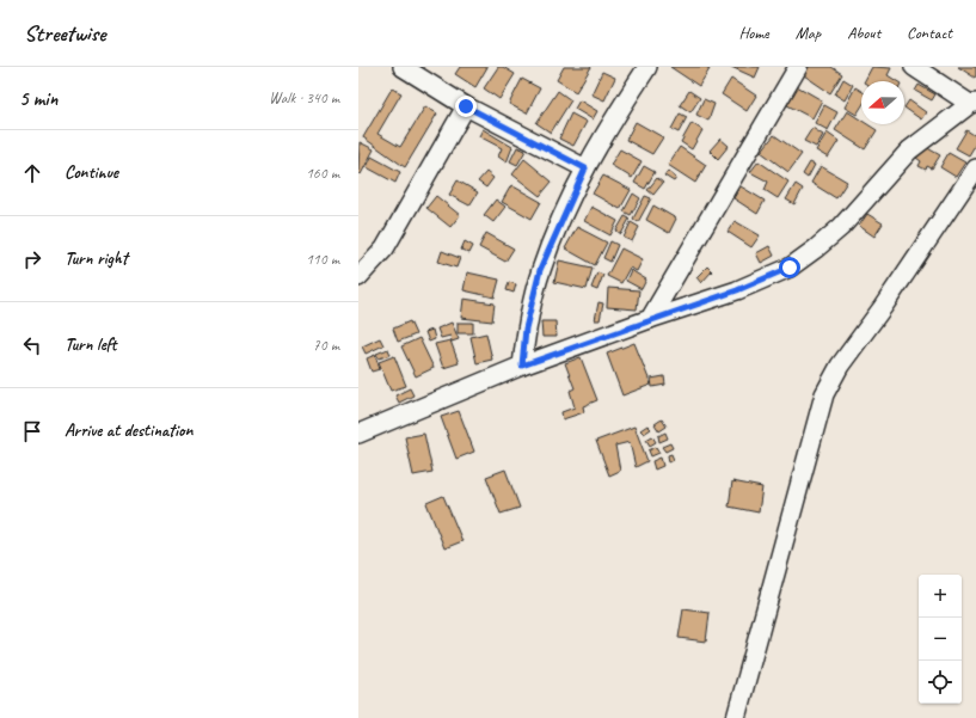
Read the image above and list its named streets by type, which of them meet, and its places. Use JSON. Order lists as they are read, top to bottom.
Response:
{
  "north": "left",
  "page": {
    "header": "Streetwise",
    "nav": [
      "Home",
      "Map",
      "About",
      "Contact"
    ],
    "heading": ["5 min", "Walk · 340 m"],
    "list": [
      ["Continue", "160 m"],
      ["Turn right", "110 m"],
      ["Turn left", "70 m"],
      "Arrive at destination"
    ],
    "map_buttons": ["+", "−"]
  }
}
